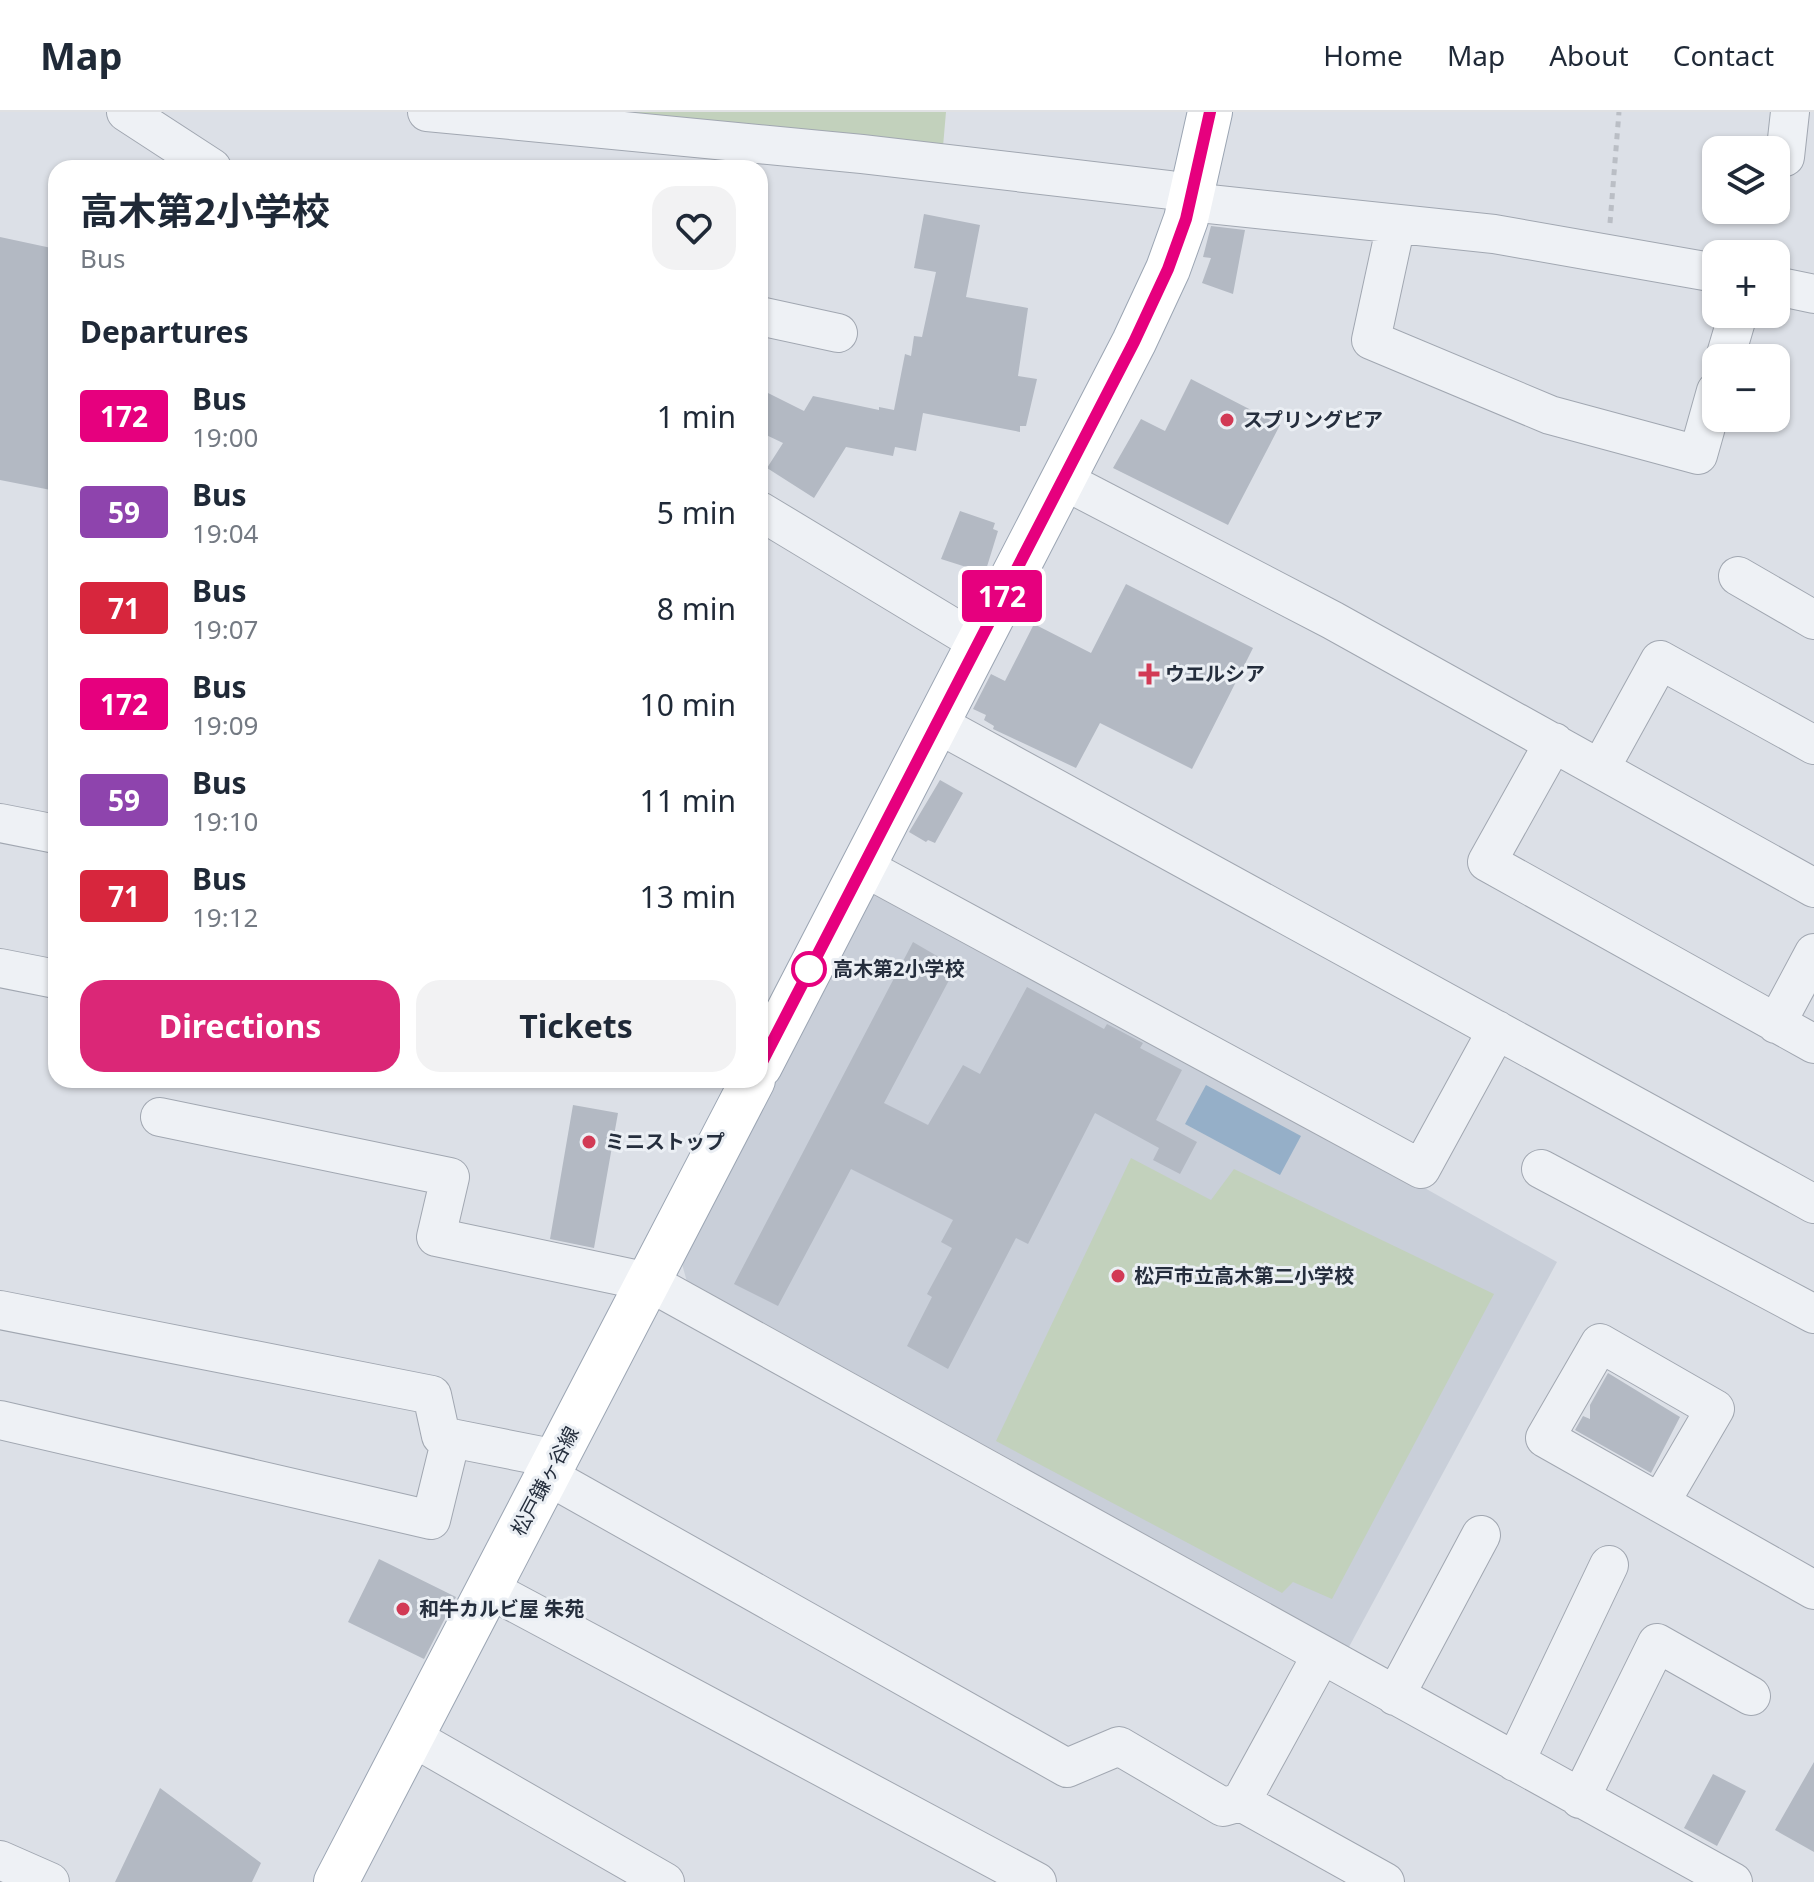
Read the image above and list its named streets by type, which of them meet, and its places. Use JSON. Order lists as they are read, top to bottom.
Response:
{
  "streets": {
    "main road": ["松戸鎌ヶ谷線"]
  },
  "places": {
    "other": [
      "スプリングピア",
      "高木第2小学校",
      "ミニストップ",
      "松戸市立高木第二小学校",
      "和牛カルビ屋 朱苑"
    ],
    "health": ["ウエルシア"]
  },
  "lines": ["bus line 172"],
  "page": {
    "header": "Map",
    "nav": [
      "Home",
      "Map",
      "About",
      "Contact"
    ],
    "on_map": "172",
    "map_buttons": ["+", "−"],
    "heading": [
      ["高木第2小学校", "Bus"],
      "Departures"
    ],
    "list": [
      {
        "mark": "172",
        "name": "Bus",
        "note": "19:00",
        "value": "1 min"
      },
      {
        "mark": "59",
        "name": "Bus",
        "note": "19:04",
        "value": "5 min"
      },
      {
        "mark": "71",
        "name": "Bus",
        "note": "19:07",
        "value": "8 min"
      },
      {
        "mark": "172",
        "name": "Bus",
        "note": "19:09",
        "value": "10 min"
      },
      {
        "mark": "59",
        "name": "Bus",
        "note": "19:10",
        "value": "11 min"
      },
      {
        "mark": "71",
        "name": "Bus",
        "note": "19:12",
        "value": "13 min"
      }
    ],
    "buttons": ["Directions", "Tickets"]
  }
}
